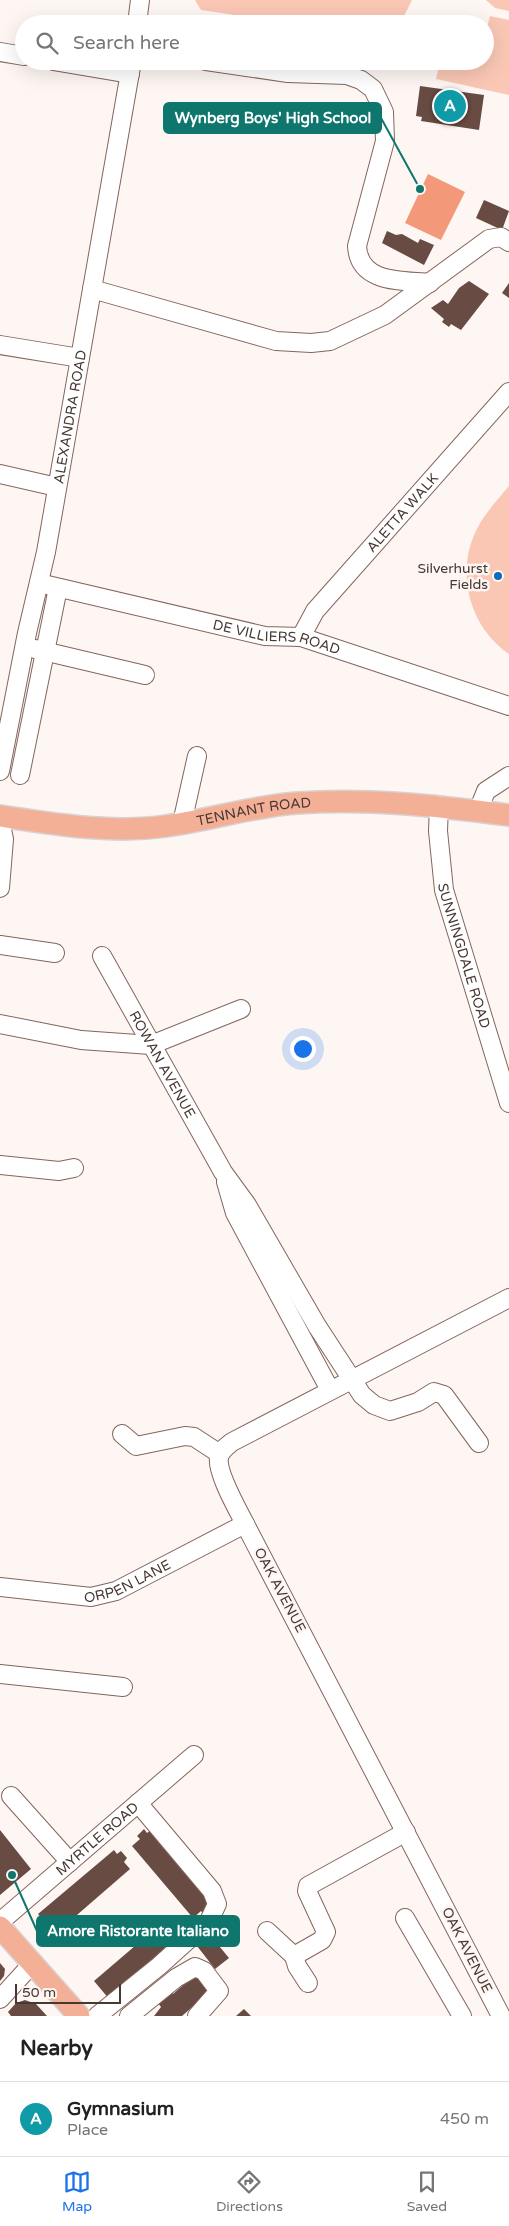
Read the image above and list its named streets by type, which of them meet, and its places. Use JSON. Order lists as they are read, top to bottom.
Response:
{
  "streets": {
    "main road": ["TENNANT ROAD"],
    "street": [
      "ALEXANDRA ROAD",
      "ALETTA WALK",
      "DE VILLIERS ROAD",
      "SUNNINGDALE ROAD",
      "ROWAN AVENUE",
      "ORPEN LANE",
      "OAK AVENUE",
      "MYRTLE ROAD"
    ]
  },
  "crossings": [
    ["ALEXANDRA ROAD", "DE VILLIERS ROAD"],
    ["ALETTA WALK", "DE VILLIERS ROAD"],
    ["TENNANT ROAD", "SUNNINGDALE ROAD"],
    ["ORPEN LANE", "OAK AVENUE"]
  ],
  "places": ["Wynberg Boys' High School", "Silverhurst Fields", "Amore Ristorante Italiano"],
  "scale_bar": "50 m",
  "page": {
    "search": "Search here",
    "pins": "A",
    "scale": "50 m",
    "heading": "Nearby",
    "list": [
      {
        "mark": "A",
        "name": "Gymnasium",
        "note": "Place",
        "value": "450 m"
      }
    ],
    "nav": ["Map", "Directions", "Saved"]
  }
}
